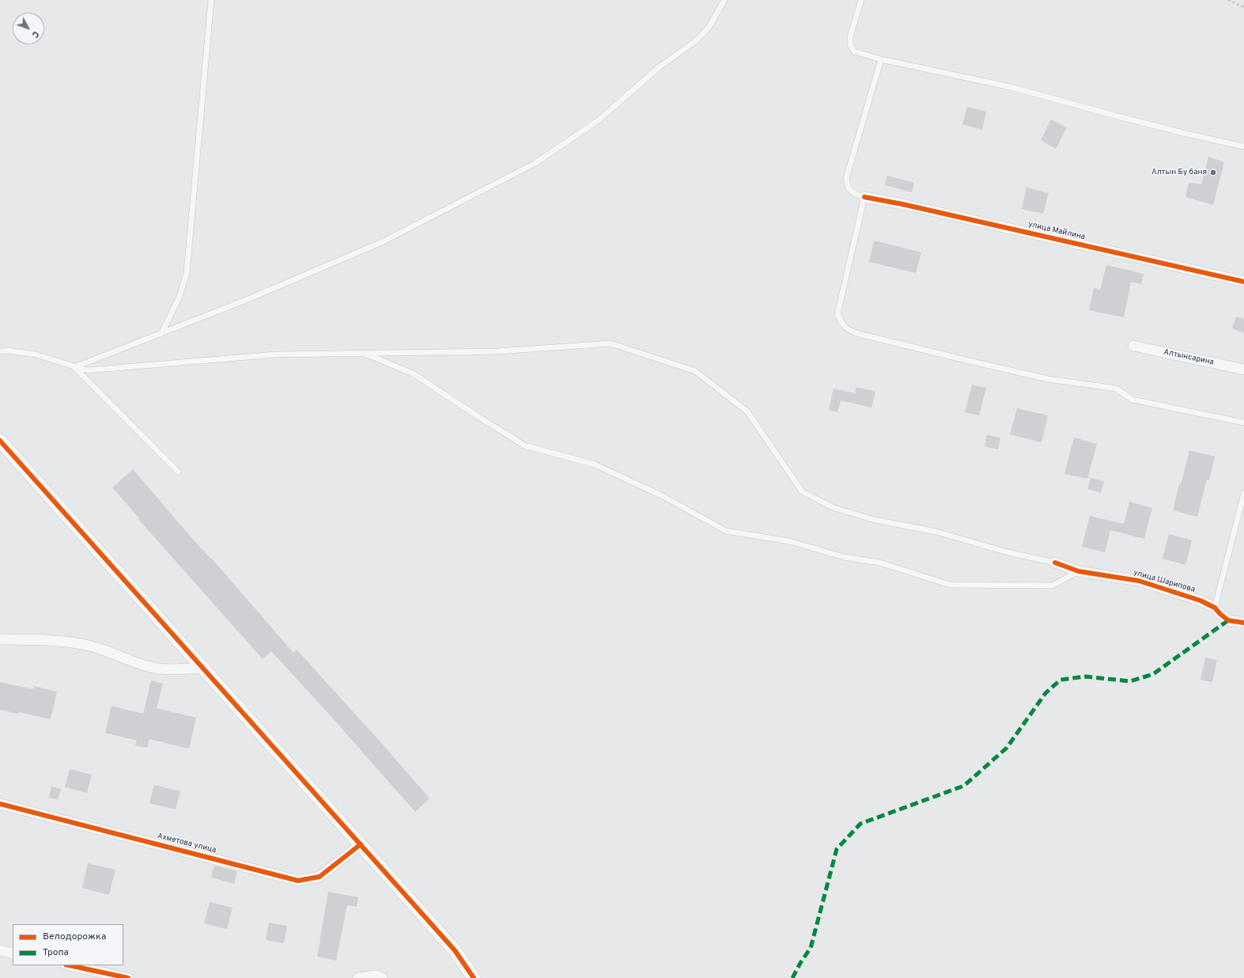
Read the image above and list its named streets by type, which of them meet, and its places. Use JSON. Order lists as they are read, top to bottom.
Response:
{
  "streets": {
    "street": [
      "улица Майлина",
      "Алтынсарина",
      "улица Шарипова",
      "Ахметова улица"
    ]
  },
  "places": ["Алтын Бу баня"],
  "legend": ["Велодорожка", "Тропа"],
  "north": "bottom right"
}
